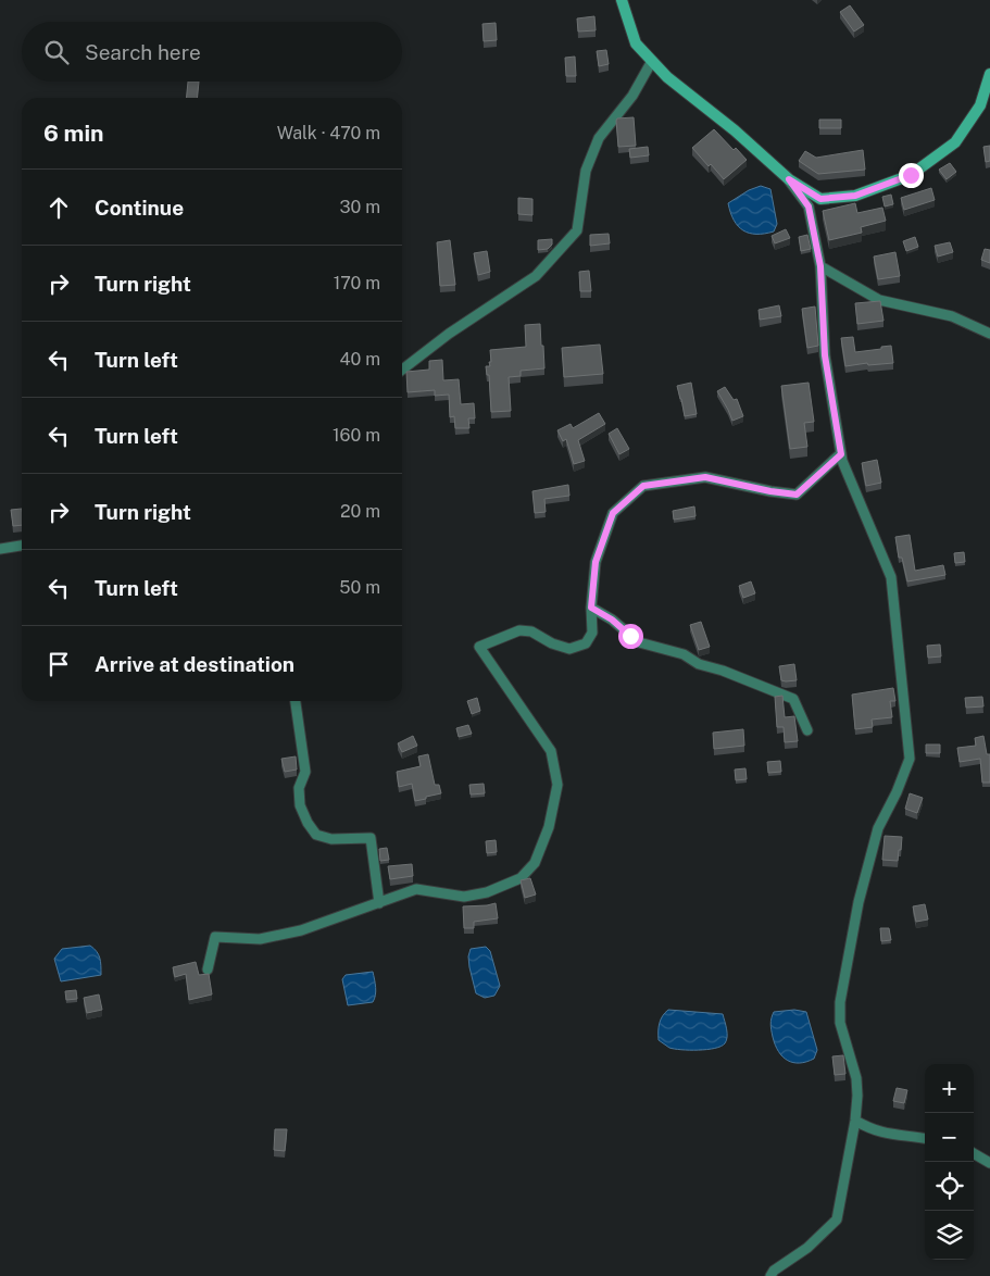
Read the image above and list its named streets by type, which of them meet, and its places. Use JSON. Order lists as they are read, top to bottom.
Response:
{
  "page": {
    "search": "Search here",
    "heading": ["6 min", "Walk · 470 m"],
    "list": [
      ["Continue", "30 m"],
      ["Turn right", "170 m"],
      ["Turn left", "40 m"],
      ["Turn left", "160 m"],
      ["Turn right", "20 m"],
      ["Turn left", "50 m"],
      "Arrive at destination"
    ],
    "map_buttons": ["+", "−"]
  }
}
